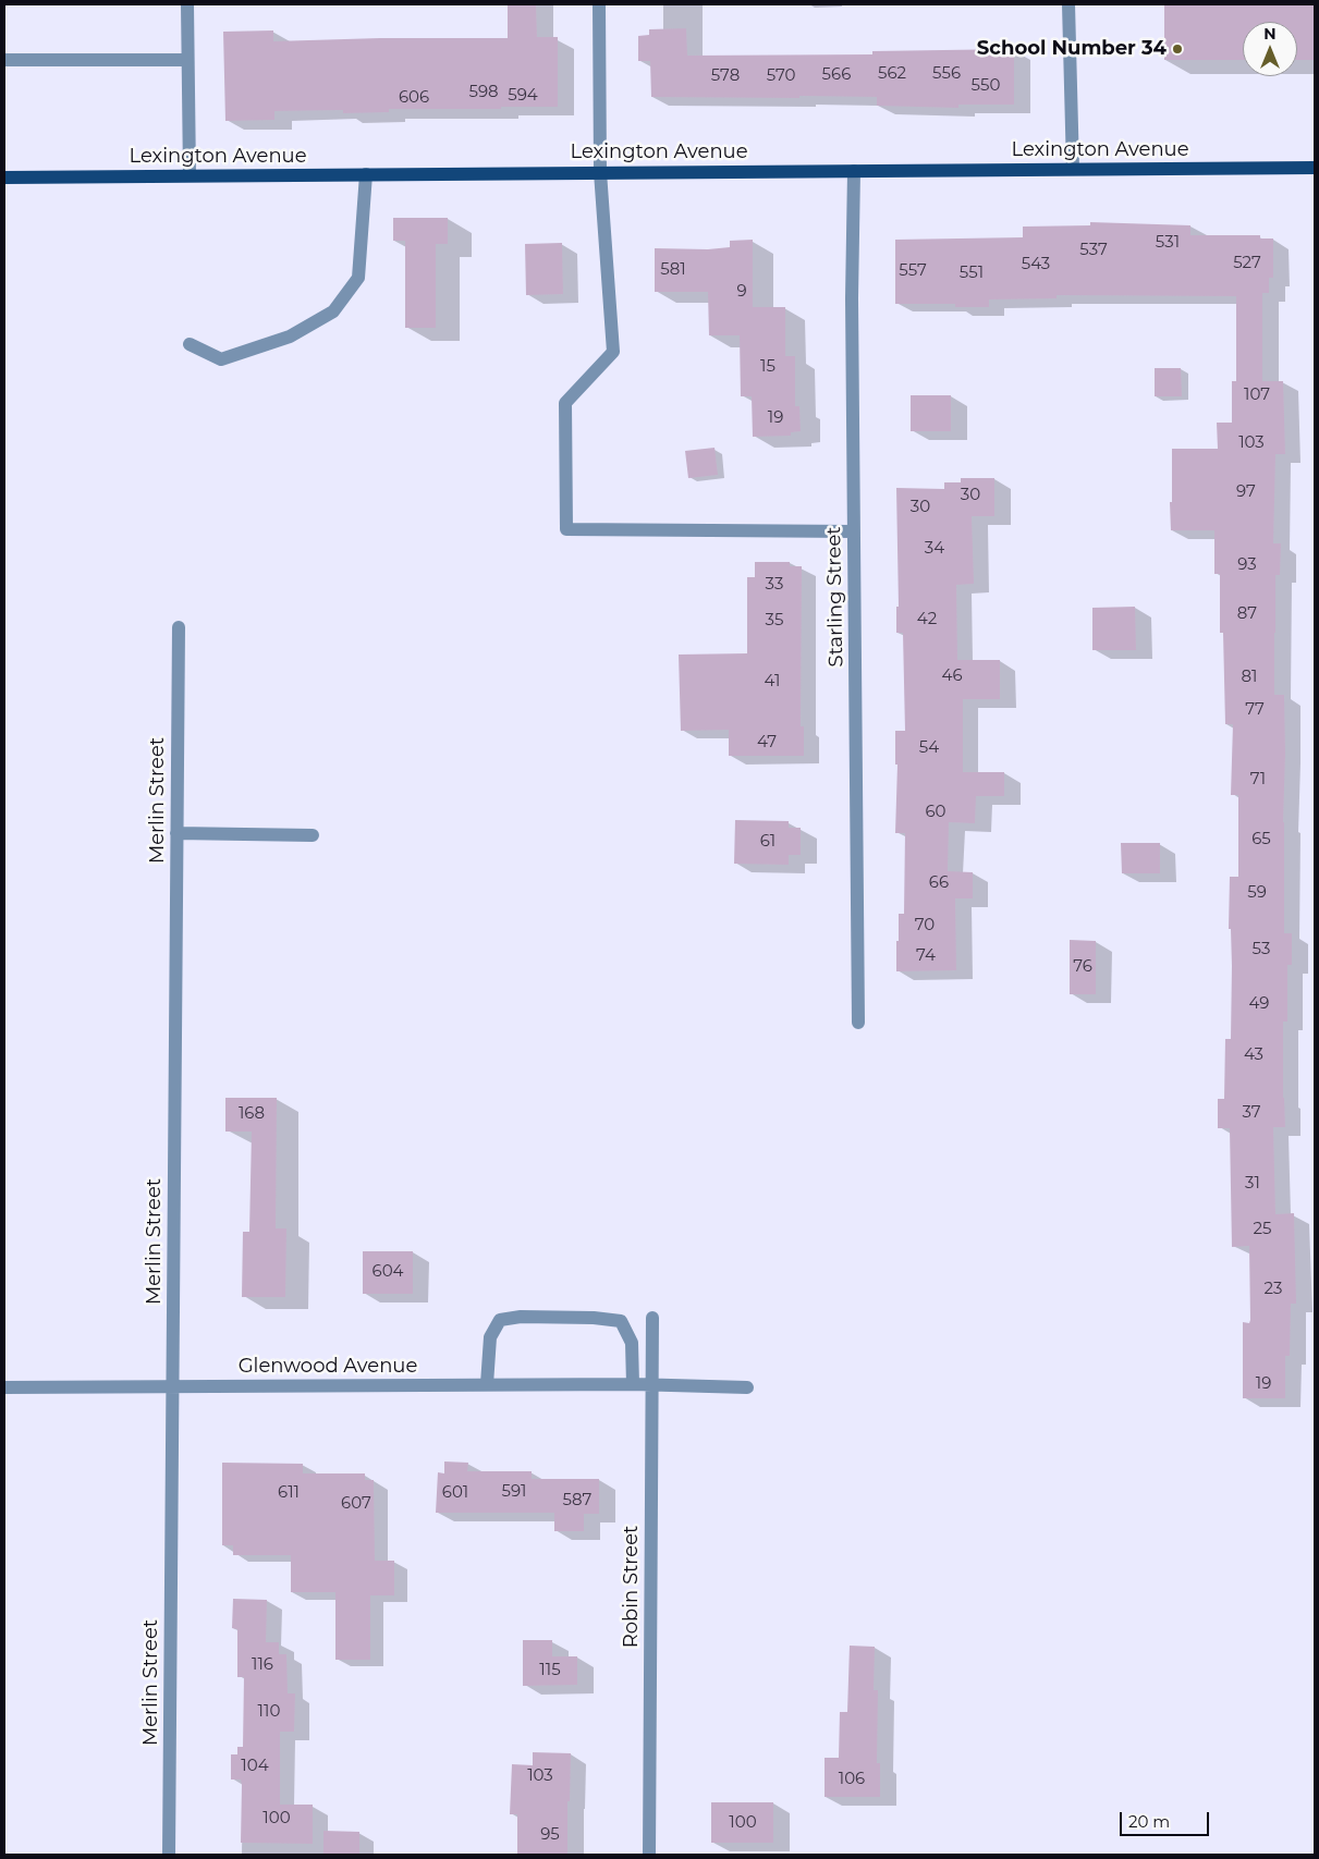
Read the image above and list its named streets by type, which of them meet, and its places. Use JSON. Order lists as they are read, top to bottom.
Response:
{
  "streets": {
    "main road": ["Lexington Avenue"],
    "street": [
      "Starling Street",
      "Merlin Street",
      "Glenwood Avenue",
      "Robin Street"
    ]
  },
  "crossings": [
    ["Lexington Avenue", "Starling Street"],
    ["Merlin Street", "Glenwood Avenue"],
    ["Glenwood Avenue", "Robin Street"]
  ],
  "places": ["School Number 34"],
  "house_numbers": [
    "562",
    "556",
    "566",
    "578",
    "570",
    "550",
    "598",
    "594",
    "606",
    "531",
    "537",
    "527",
    "543",
    "581",
    "557",
    "551",
    "9",
    "15",
    "107",
    "19",
    "103",
    "97",
    "30",
    "30",
    "34",
    "93",
    "33",
    "87",
    "42",
    "35",
    "46",
    "81",
    "41",
    "77",
    "47",
    "54",
    "71",
    "60",
    "65",
    "61",
    "66",
    "59",
    "70",
    "53",
    "74",
    "76",
    "49",
    "43",
    "37",
    "168",
    "31",
    "25",
    "604",
    "23",
    "19",
    "591",
    "611",
    "601",
    "587",
    "607",
    "116",
    "115",
    "110",
    "104",
    "103",
    "106",
    "100",
    "100",
    "95"
  ],
  "scale_bar": "20 m",
  "north": "top"
}
